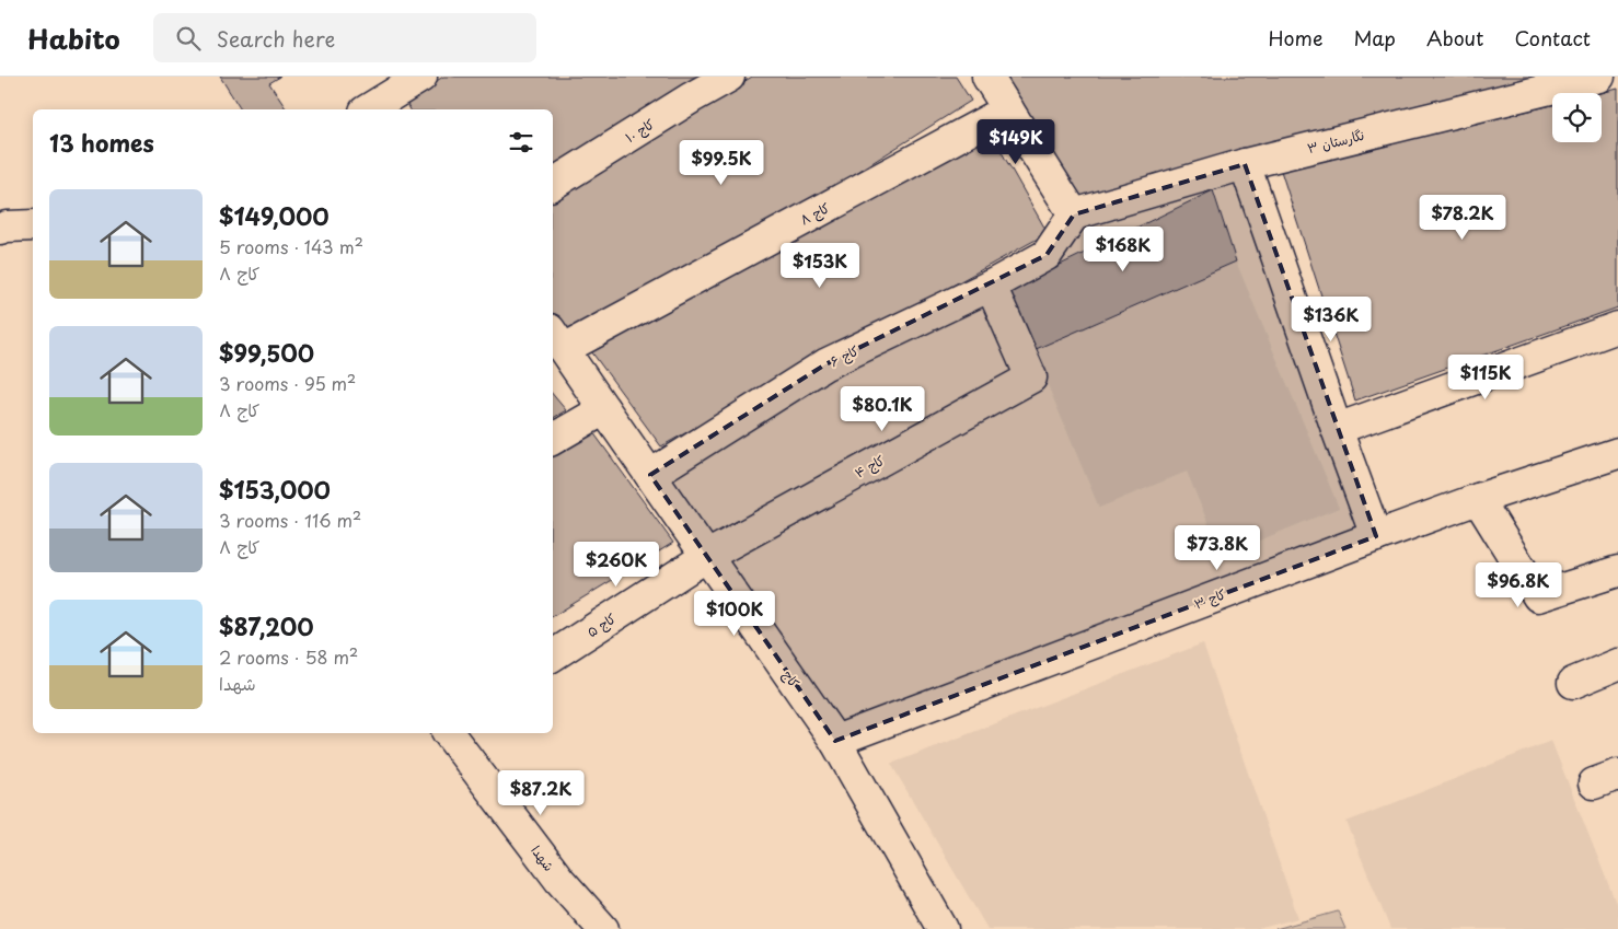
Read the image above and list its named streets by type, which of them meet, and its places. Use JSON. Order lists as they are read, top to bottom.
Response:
{
  "streets": {
    "street": [
      "کاج ۱۰",
      "نگارستان ۳",
      "کاج ۸",
      "کاج ۶",
      "کاج ۴",
      "کاج ۳",
      "کاج ۵",
      "کاج",
      "شهدا"
    ]
  },
  "crossings": [
    ["نگارستان ۳", "کاج ۶"],
    ["کاج ۸", "کاج"],
    ["کاج ۶", "کاج ۴"],
    ["کاج ۶", "کاج"],
    ["کاج ۴", "کاج ۵"],
    ["کاج ۴", "کاج"],
    ["کاج ۳", "کاج"],
    ["کاج ۵", "کاج"]
  ],
  "page": {
    "header": "Habito",
    "search": "Search here",
    "nav": [
      "Home",
      "Map",
      "About",
      "Contact"
    ],
    "heading": "13 homes",
    "price": [
      "$149K",
      "$99.5K",
      "$78.2K",
      "$168K",
      "$153K",
      "$136K",
      "$115K",
      "$80.1K",
      "$73.8K",
      "$260K",
      "$96.8K",
      "$100K",
      "$87.2K"
    ],
    "list": [
      {
        "name": "$149,000",
        "note": "5 rooms · 143 m² · کاج ۸"
      },
      {
        "name": "$99,500",
        "note": "3 rooms · 95 m² · کاج ۸"
      },
      {
        "name": "$153,000",
        "note": "3 rooms · 116 m² · کاج ۸"
      },
      {
        "name": "$87,200",
        "note": "2 rooms · 58 m² · شهدا"
      }
    ]
  }
}
